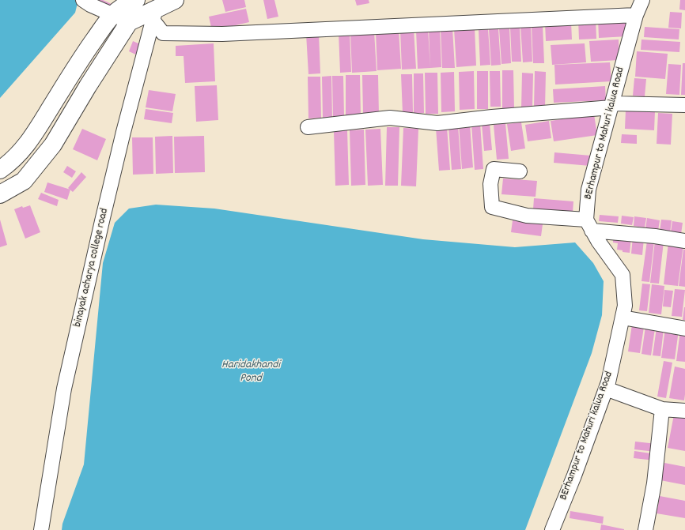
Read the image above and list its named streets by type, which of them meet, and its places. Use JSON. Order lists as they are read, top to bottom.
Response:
{
  "streets": {
    "street": ["BErhampur to Mahuri kalua Road", "binayak acharya college road"]
  },
  "water": ["Haridakhandi Pond"]
}
